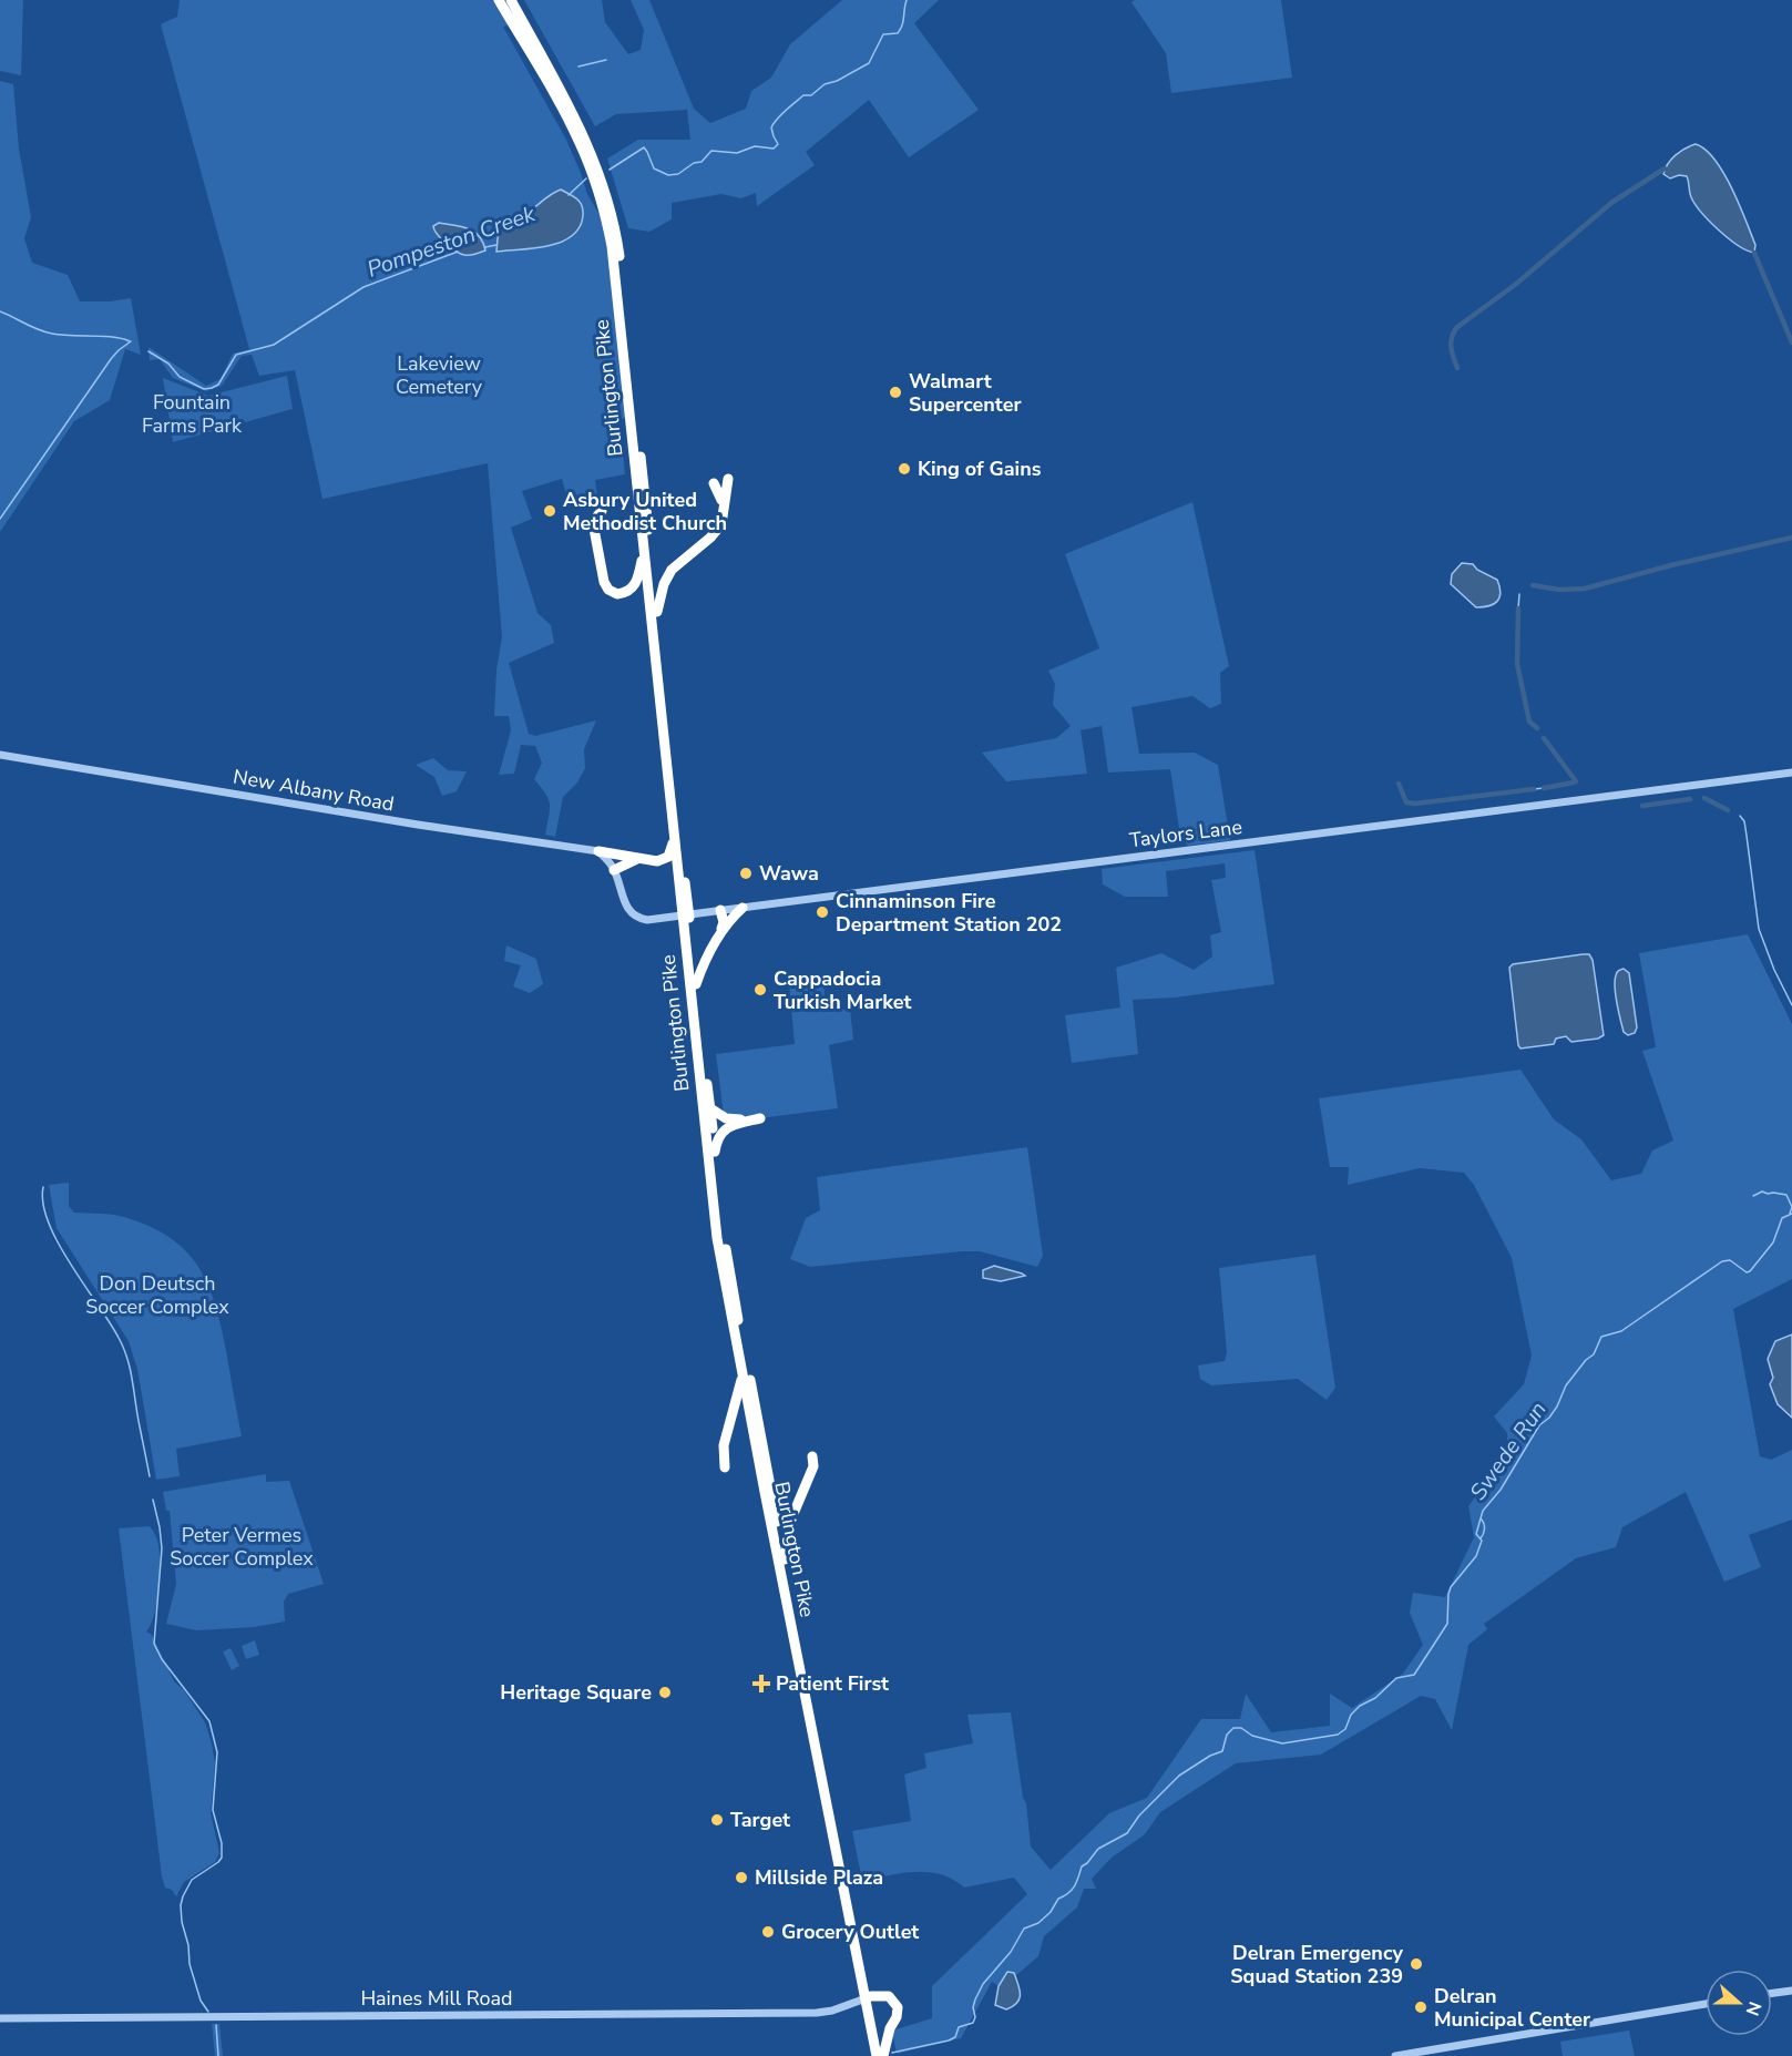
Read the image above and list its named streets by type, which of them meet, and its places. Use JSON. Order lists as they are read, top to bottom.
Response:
{
  "streets": {
    "highway": ["Burlington Pike"],
    "street": ["New Albany Road", "Taylors Lane", "Haines Mill Road"]
  },
  "crossings": [
    ["Burlington Pike", "Taylors Lane"],
    ["Burlington Pike", "Haines Mill Road"]
  ],
  "water": ["Pompeston Creek", "Swede Run"],
  "parks": [
    "Lakeview Cemetery",
    "Fountain Farms Park",
    "Don Deutsch Soccer Complex",
    "Peter Vermes Soccer Complex"
  ],
  "places": {
    "other": [
      "Walmart Supercenter",
      "King of Gains",
      "Asbury United Methodist Church",
      "Wawa",
      "Cinnaminson Fire Department Station 202",
      "Cappadocia Turkish Market",
      "Heritage Square",
      "Target",
      "Millside Plaza",
      "Grocery Outlet",
      "Delran Emergency Squad Station 239",
      "Delran Municipal Center"
    ],
    "health": ["Patient First"]
  },
  "north": "right"
}
